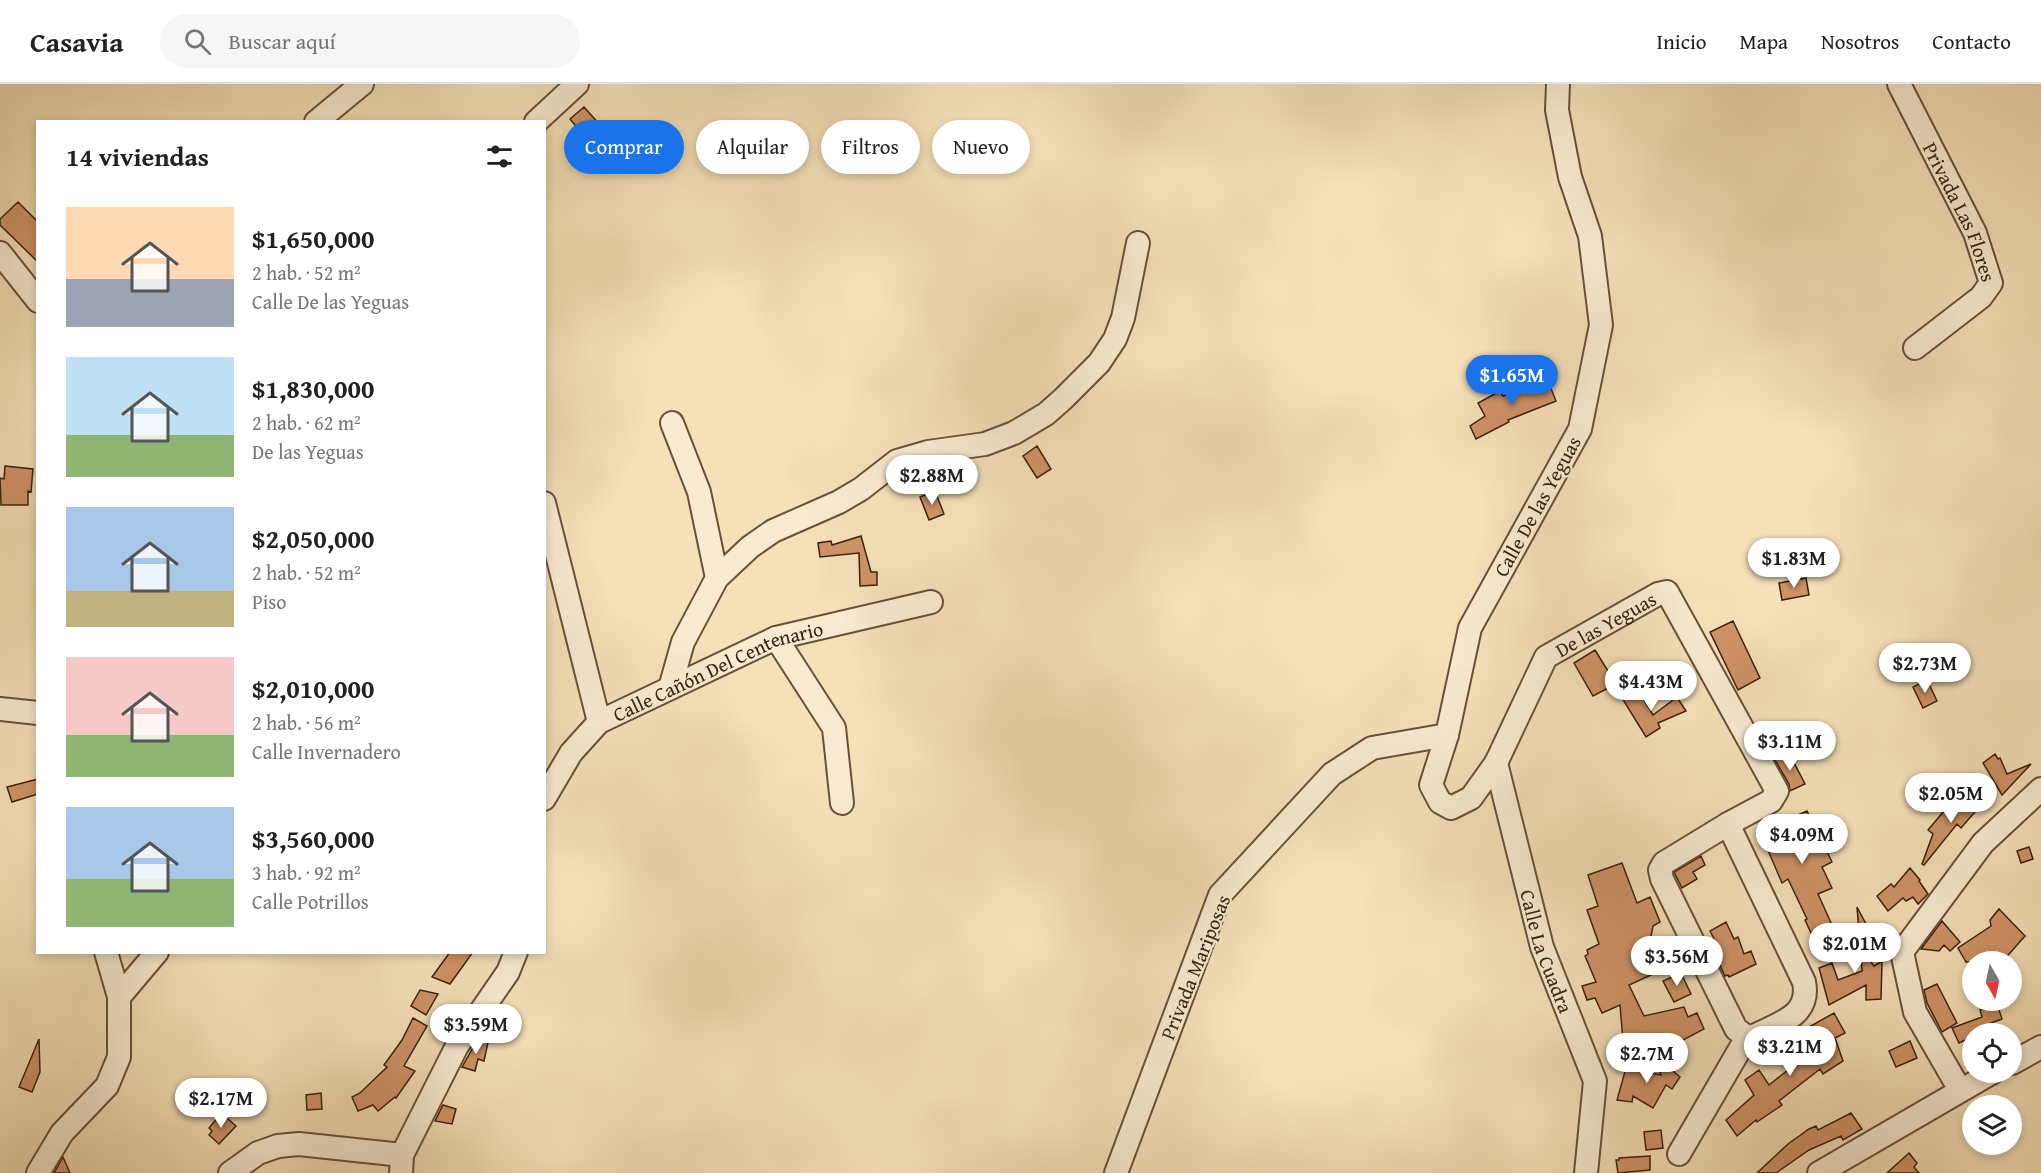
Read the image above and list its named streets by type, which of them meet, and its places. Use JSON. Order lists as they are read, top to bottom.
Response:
{
  "streets": {
    "street": [
      "Privada Las Flores",
      "Calle De las Yeguas",
      "De las Yeguas",
      "Calle Cañón Del Centenario",
      "Calle La Cuadra",
      "Privada Mariposas"
    ]
  },
  "crossings": [
    ["Calle De las Yeguas", "De las Yeguas"],
    ["Calle De las Yeguas", "Privada Mariposas"],
    ["De las Yeguas", "Calle La Cuadra"]
  ],
  "north": "bottom",
  "page": {
    "header": "Casavia",
    "search": "Buscar aquí",
    "nav": [
      "Inicio",
      "Mapa",
      "Nosotros",
      "Contacto"
    ],
    "chip": [
      "Comprar",
      "Alquilar",
      "Filtros",
      "Nuevo"
    ],
    "heading": "14 viviendas",
    "list": [
      {
        "name": "$1,650,000",
        "note": "2 hab. · 52 m² · Calle De las Yeguas"
      },
      {
        "name": "$1,830,000",
        "note": "2 hab. · 62 m² · De las Yeguas"
      },
      {
        "name": "$2,050,000",
        "note": "2 hab. · 52 m² · Piso"
      },
      {
        "name": "$2,010,000",
        "note": "2 hab. · 56 m² · Calle Invernadero"
      },
      {
        "name": "$3,560,000",
        "note": "3 hab. · 92 m² · Calle Potrillos"
      }
    ],
    "price": [
      "$1.65M",
      "$2.88M",
      "$1.83M",
      "$2.73M",
      "$4.43M",
      "$3.11M",
      "$2.05M",
      "$4.09M",
      "$2.01M",
      "$3.56M",
      "$3.59M",
      "$3.21M",
      "$2.7M",
      "$2.17M"
    ]
  }
}
